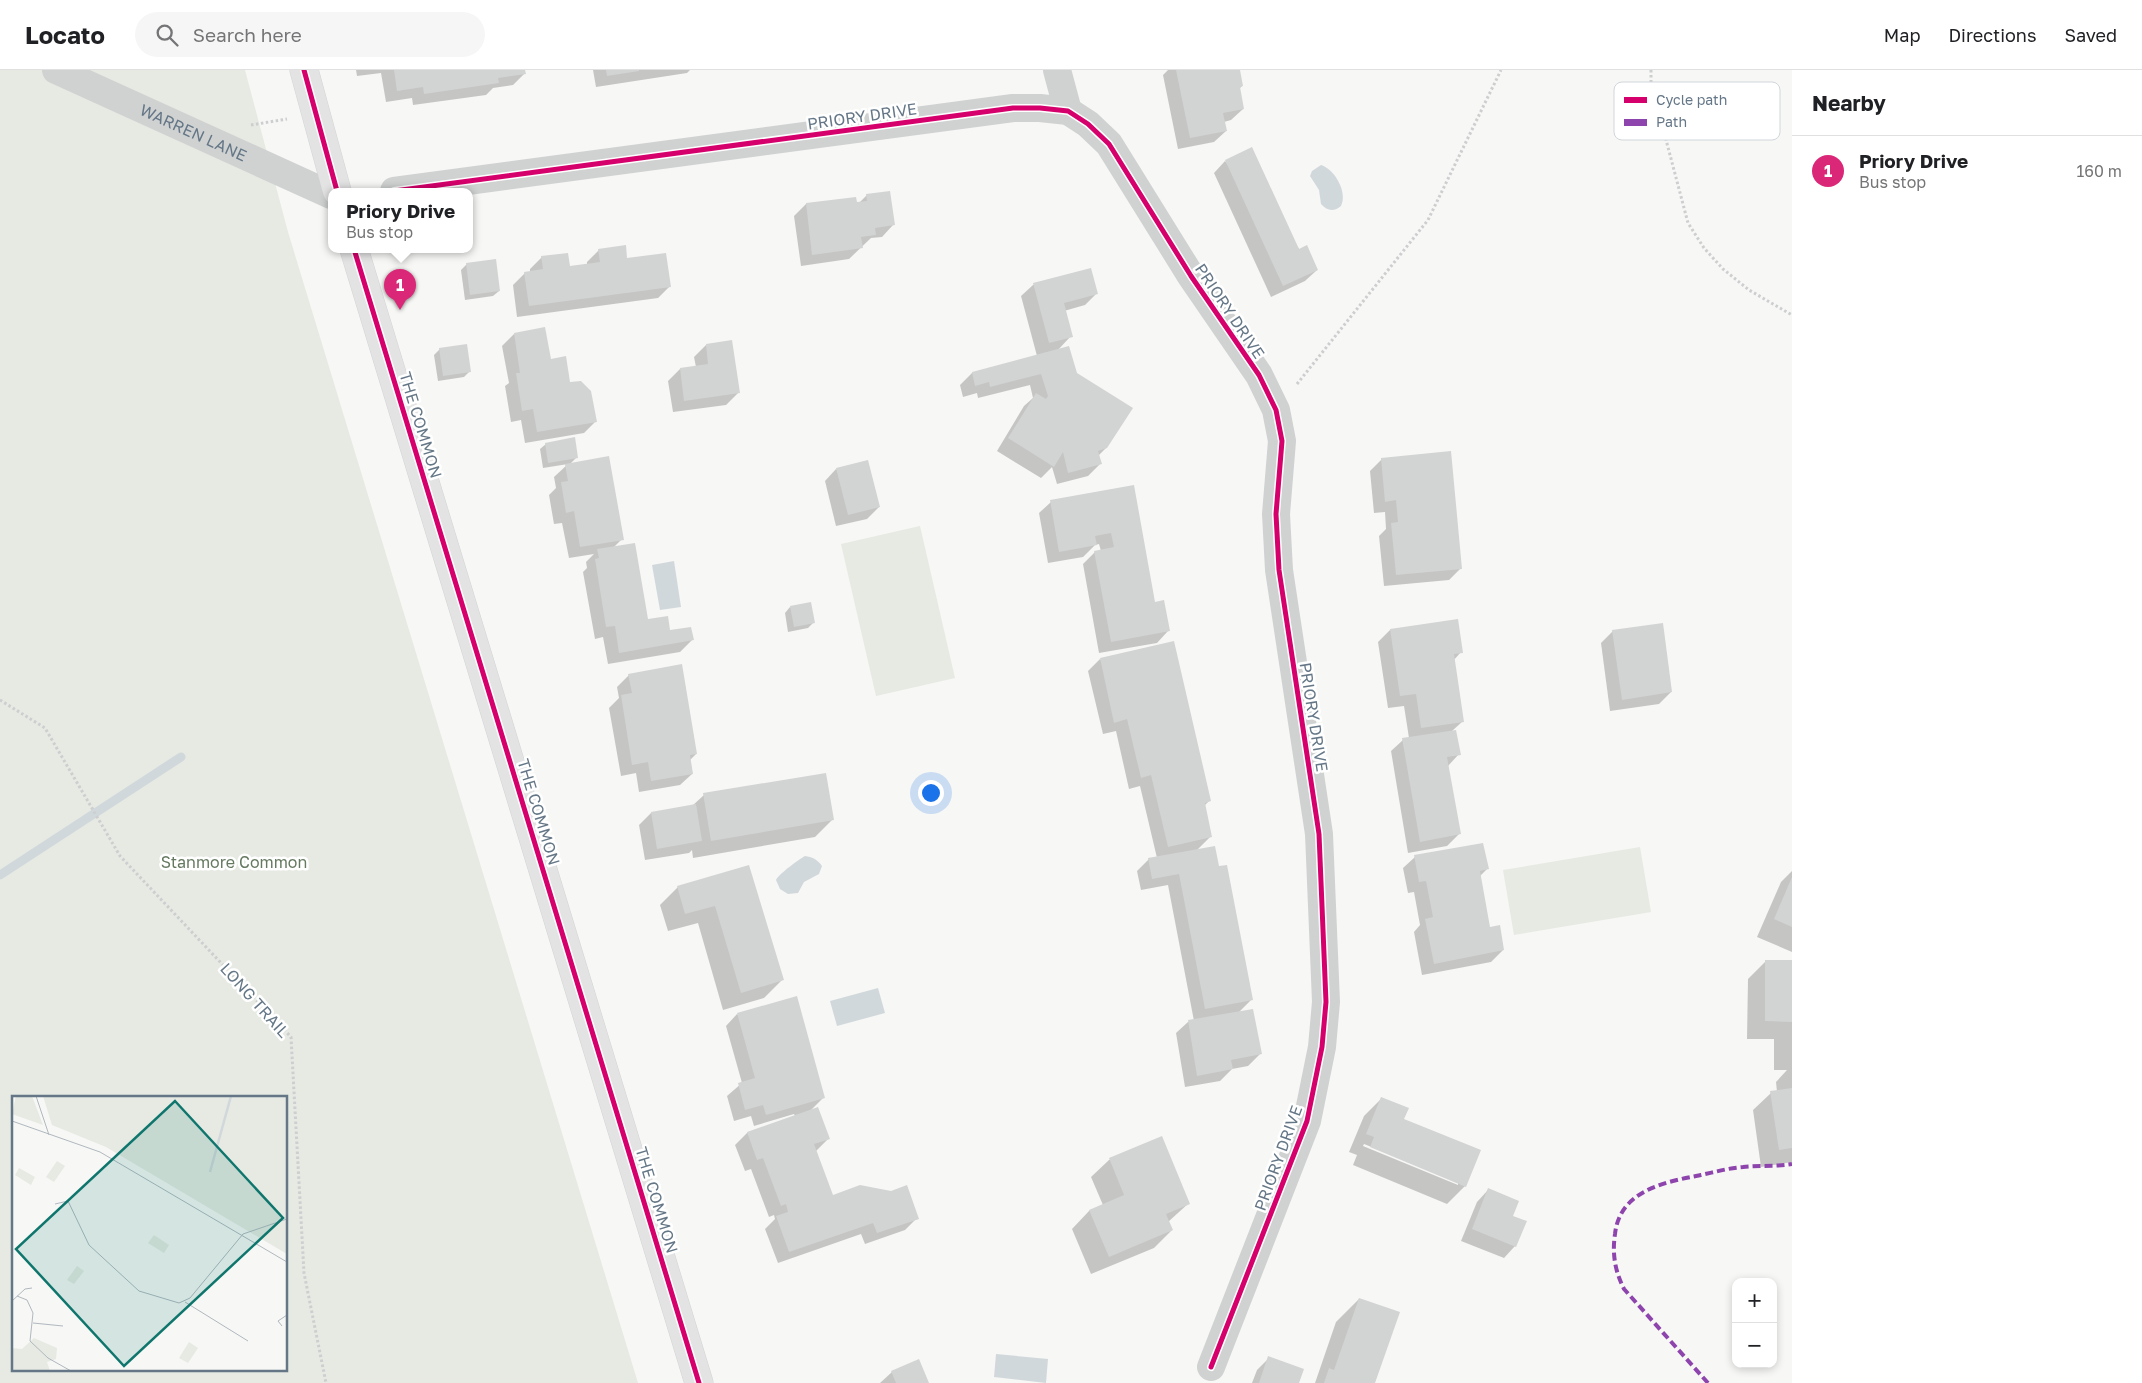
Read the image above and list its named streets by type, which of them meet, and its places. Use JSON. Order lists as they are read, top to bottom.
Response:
{
  "streets": {
    "main road": ["THE COMMON"],
    "street": ["PRIORY DRIVE", "WARREN LANE"],
    "path": ["LONG TRAIL"]
  },
  "parks": ["Stanmore Common"],
  "legend": ["Cycle path", "Path"],
  "page": {
    "header": "Locato",
    "search": "Search here",
    "nav": ["Map", "Directions", "Saved"],
    "heading": "Nearby",
    "list": [
      {
        "mark": "1",
        "name": "Priory Drive",
        "note": "Bus stop",
        "value": "160 m"
      }
    ],
    "popup": ["Priory Drive", "Bus stop"],
    "pins": "1",
    "map_buttons": ["+", "−"]
  }
}
